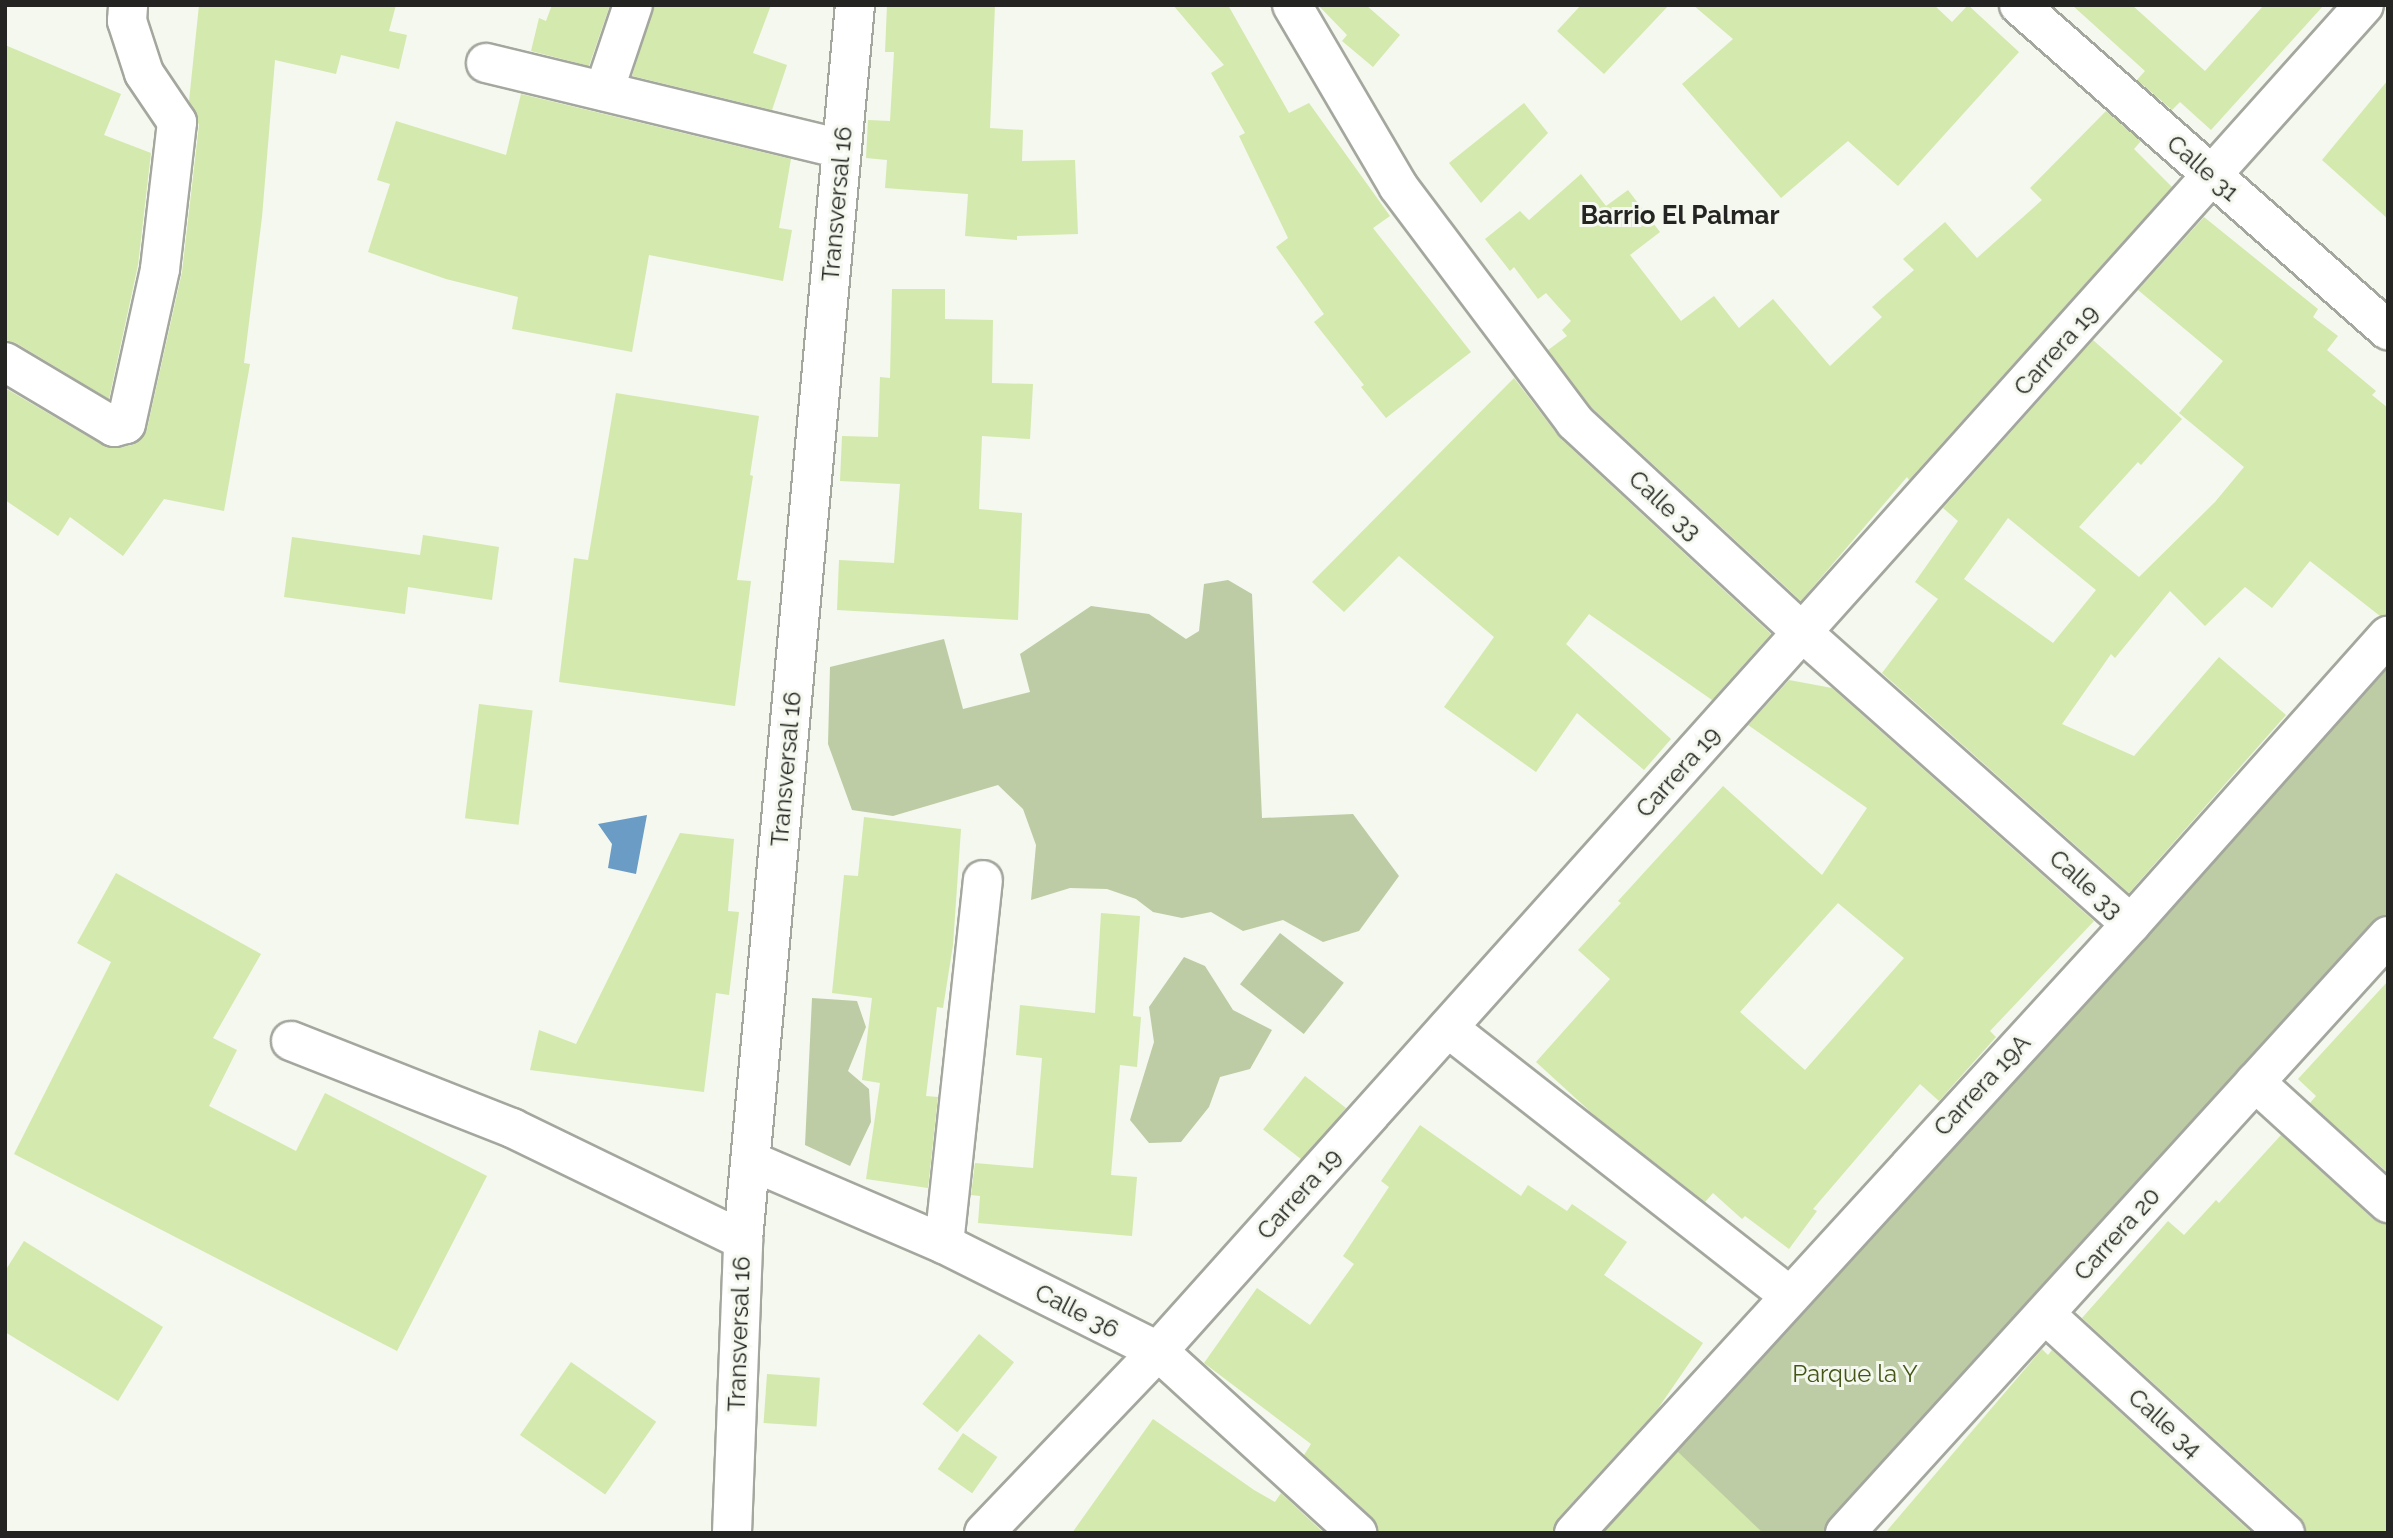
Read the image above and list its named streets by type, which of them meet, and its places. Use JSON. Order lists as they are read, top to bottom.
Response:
{
  "streets": {
    "street": [
      "Calle 31",
      "Transversal 16",
      "Carrera 19",
      "Calle 33",
      "Carrera 19A",
      "Carrera 20",
      "Calle 36",
      "Calle 34"
    ]
  },
  "crossings": [
    ["Calle 31", "Carrera 19"],
    ["Transversal 16", "Calle 36"],
    ["Carrera 19", "Calle 33"],
    ["Carrera 19", "Calle 36"],
    ["Calle 33", "Carrera 19A"],
    ["Carrera 20", "Calle 34"]
  ],
  "districts": ["Barrio El Palmar"],
  "parks": ["Parque la Y"]
}
